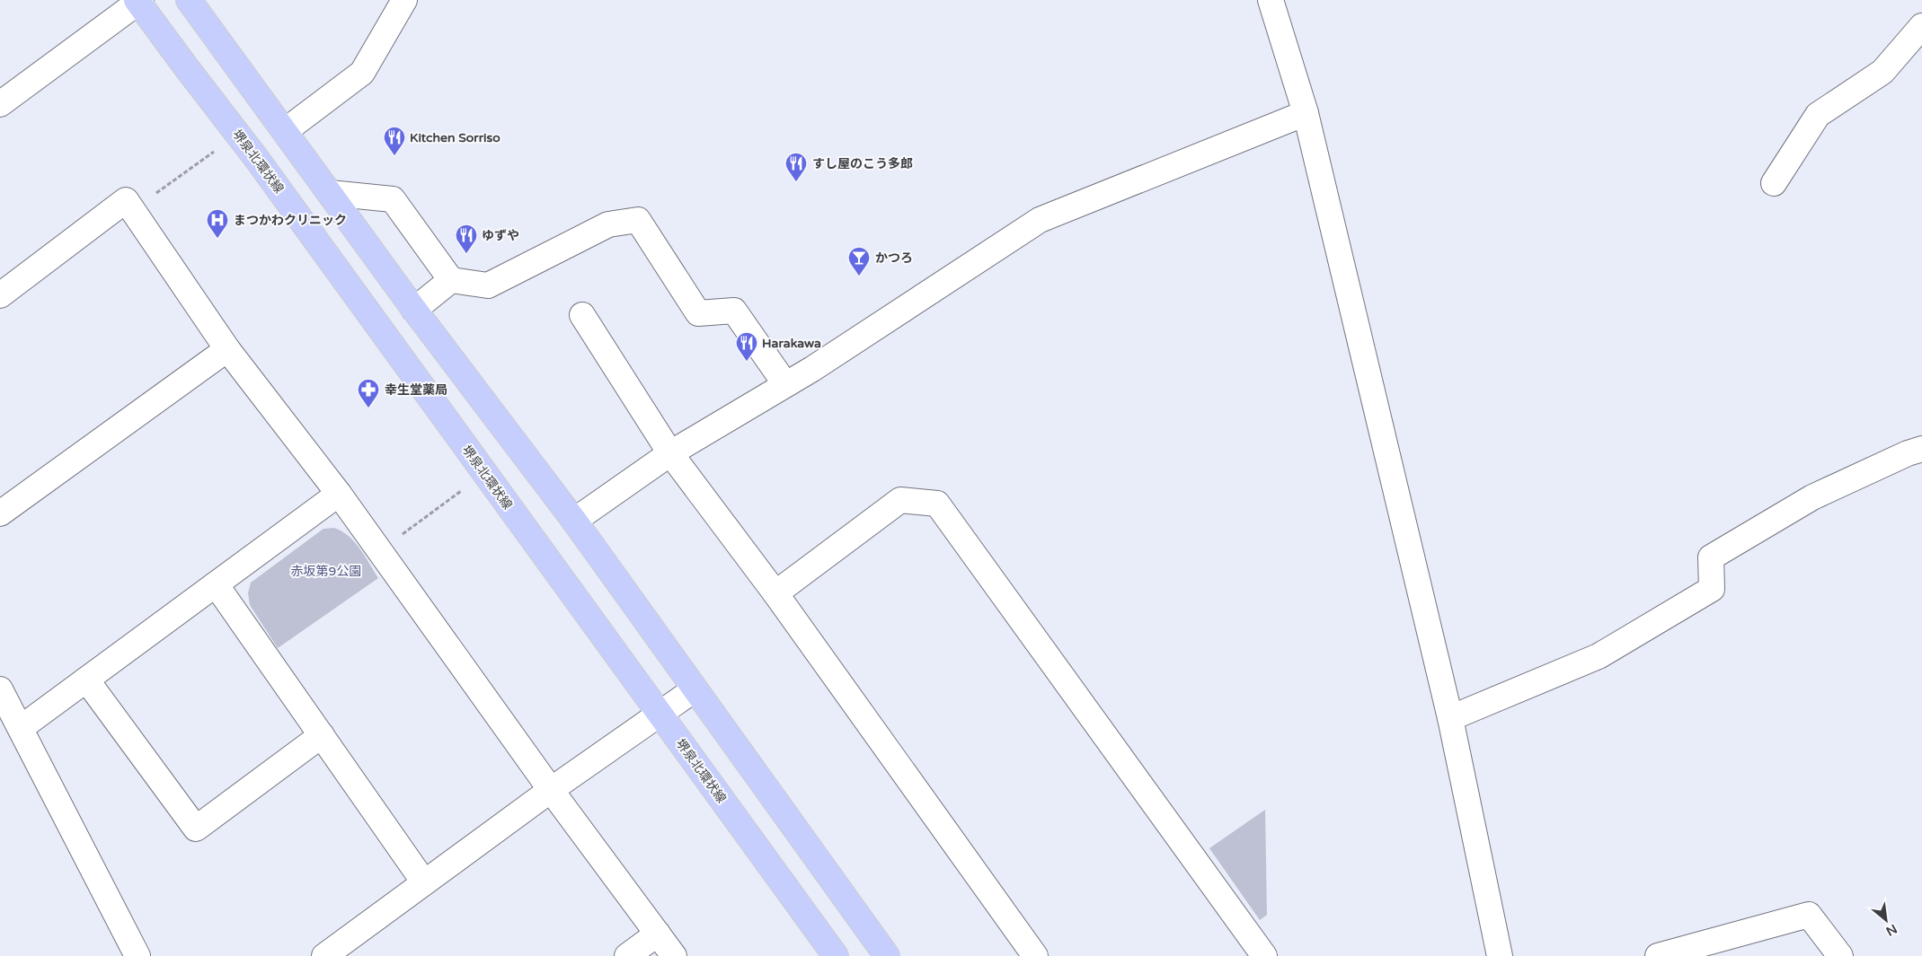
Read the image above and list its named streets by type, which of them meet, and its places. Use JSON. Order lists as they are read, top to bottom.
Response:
{
  "streets": {
    "main road": ["堺泉北環状線"]
  },
  "parks": ["赤坂第9公園"],
  "places": {
    "restaurant": [
      "Kitchen Sorriso",
      "すし屋のこう多郎",
      "ゆずや",
      "Harakawa"
    ],
    "hospital": ["まつかわクリニック"],
    "bar": ["かつろ"],
    "pharmacy": ["幸生堂薬局"]
  },
  "north": "bottom right"
}
